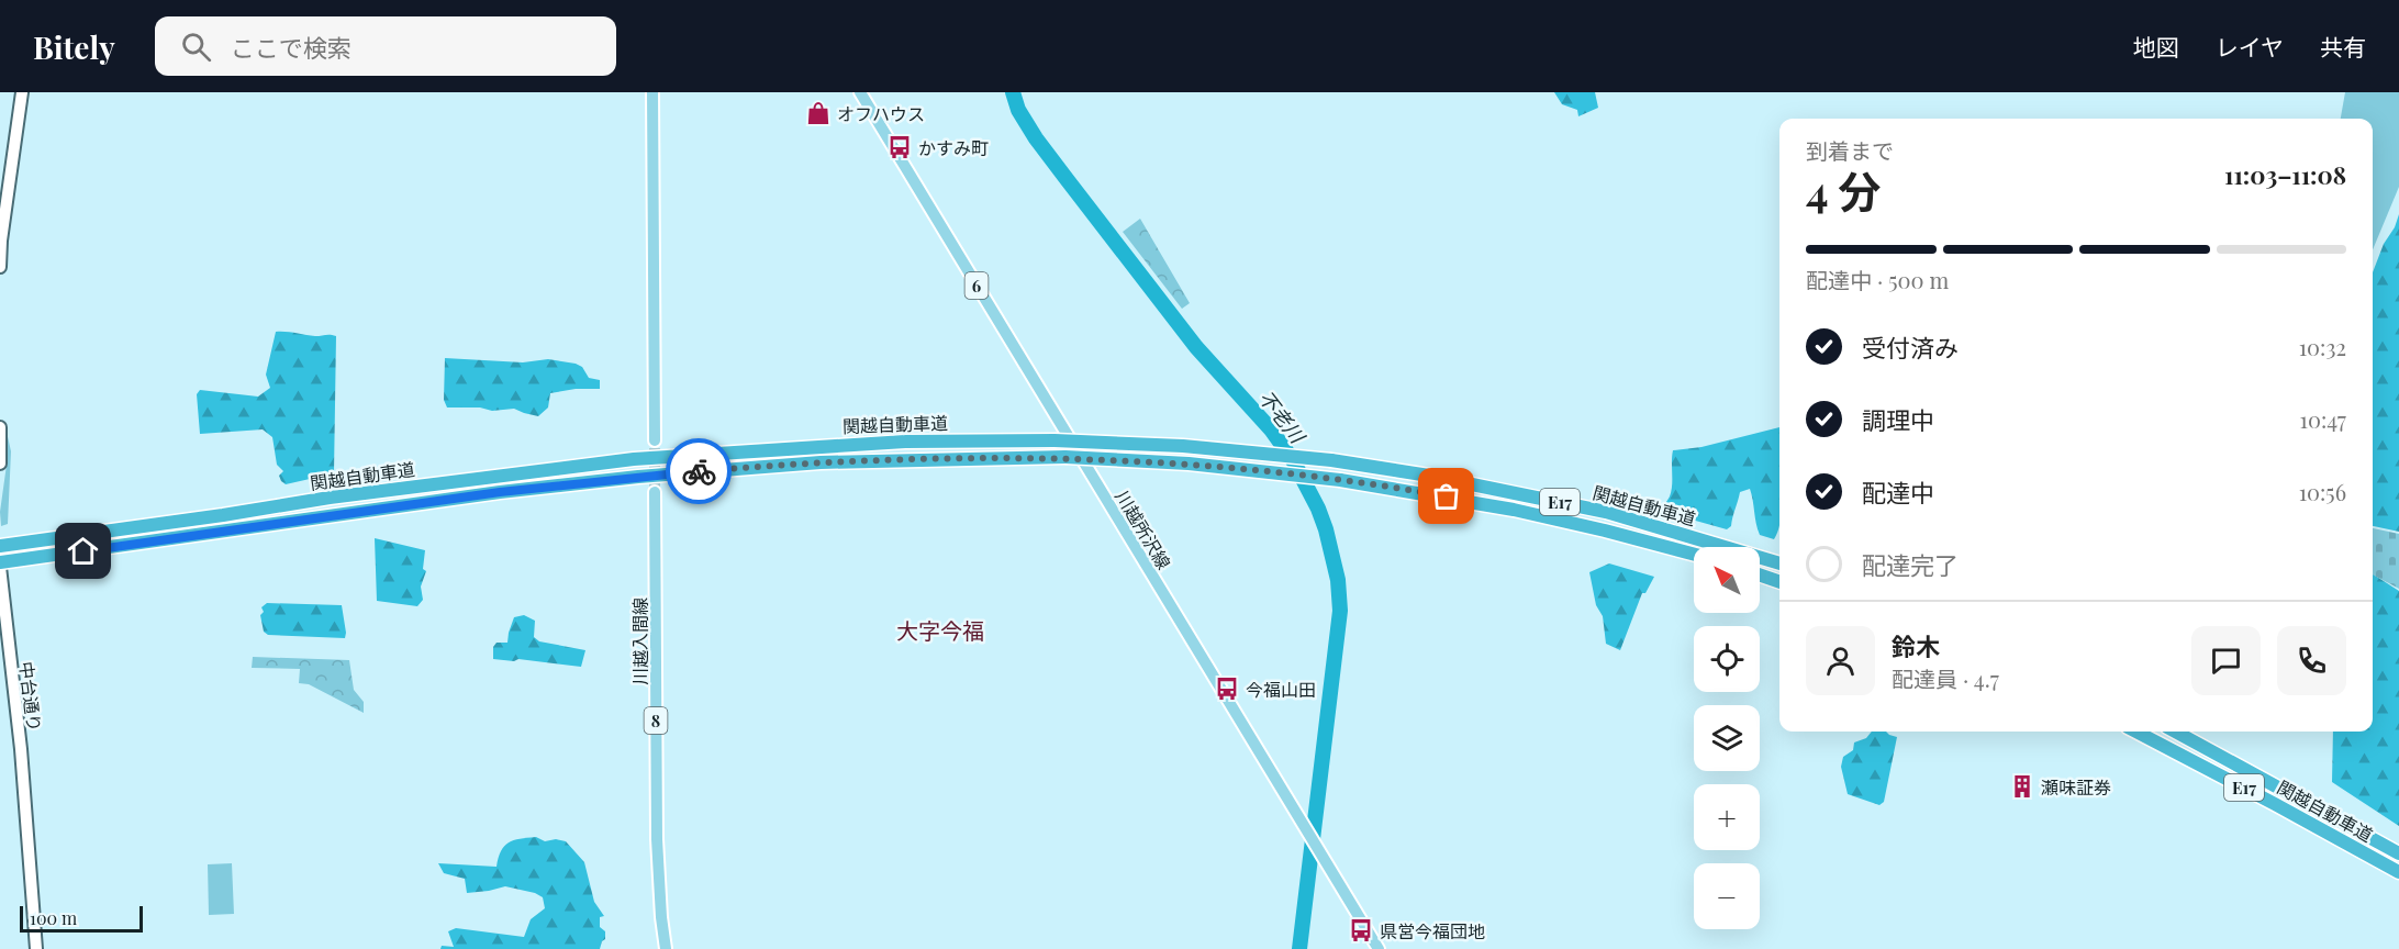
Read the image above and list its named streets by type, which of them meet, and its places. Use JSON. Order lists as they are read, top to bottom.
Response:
{
  "streets": {
    "highway": ["関越自動車道", "E17"],
    "main road": [
      "6",
      "川越所沢線",
      "川越入間線",
      "8"
    ],
    "street": ["中台通り"]
  },
  "crossings": [
    ["関越自動車道", "中台通り"]
  ],
  "districts": ["大字今福"],
  "water": ["不老川"],
  "places": {
    "shop": ["オフハウス"],
    "bus stop": ["かすみ町", "今福山田", "県営今福団地"],
    "building": ["瀬味証券"]
  },
  "scale_bar": "100 m",
  "north": "top left",
  "page": {
    "header": "Bitely",
    "search": "ここで検索",
    "nav": ["地図", "レイヤ", "共有"],
    "heading": ["4 分", "到着まで", "11:03–11:08"],
    "panel": ["鈴木", "配達員 · 4.7"],
    "bar": "配達中 · 500 m",
    "list": [
      ["受付済み", "10:32"],
      ["調理中", "10:47"],
      ["配達中", "10:56"],
      "配達完了"
    ],
    "map_buttons": ["+", "−"],
    "scale": "100 m"
  }
}
